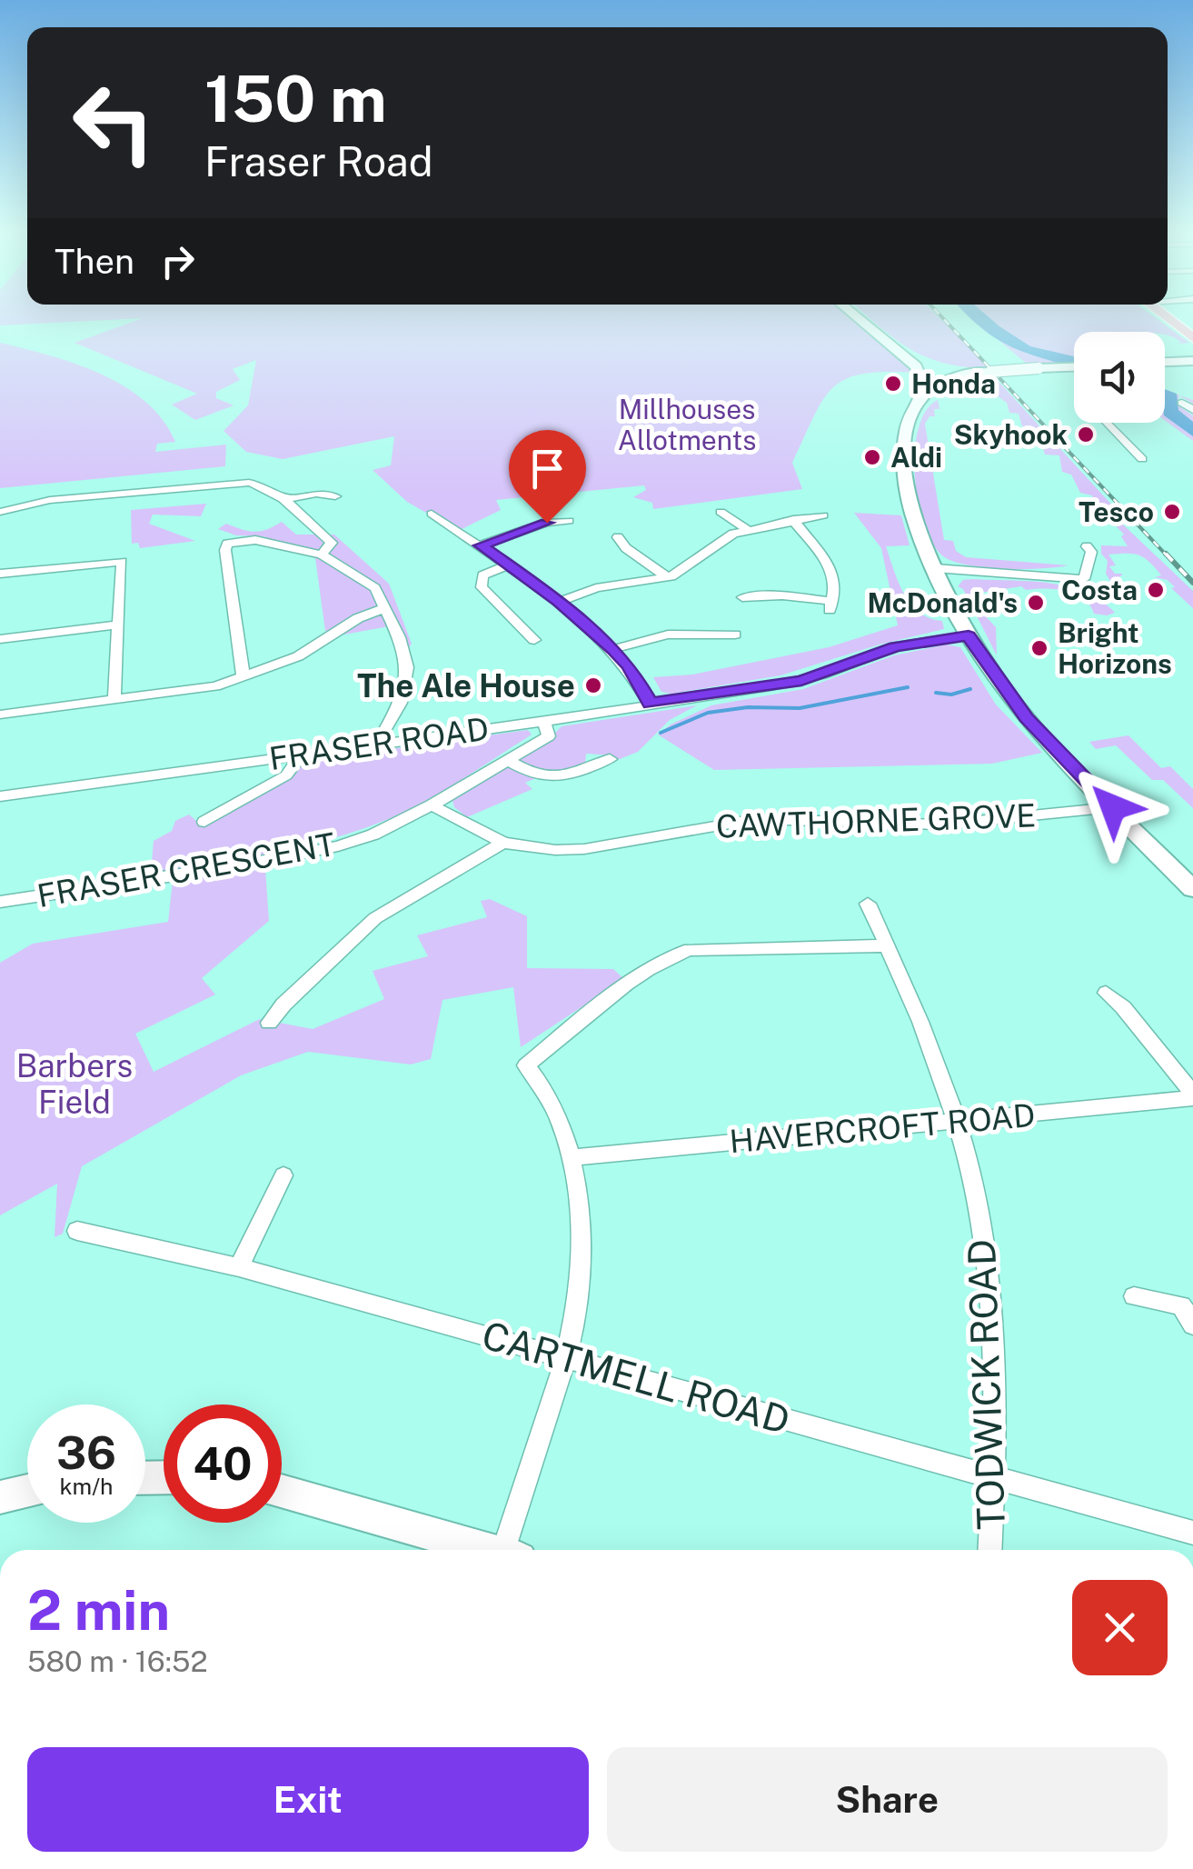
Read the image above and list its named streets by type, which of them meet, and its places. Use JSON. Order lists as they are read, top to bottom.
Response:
{
  "streets": {
    "street": [
      "FRASER ROAD",
      "CAWTHORNE GROVE",
      "FRASER CRESCENT",
      "HAVERCROFT ROAD",
      "CARTMELL ROAD",
      "TODWICK ROAD"
    ]
  },
  "crossings": [
    ["FRASER ROAD", "FRASER CRESCENT"],
    ["CAWTHORNE GROVE", "FRASER CRESCENT"],
    ["HAVERCROFT ROAD", "TODWICK ROAD"],
    ["CARTMELL ROAD", "TODWICK ROAD"]
  ],
  "parks": ["Millhouses Allotments", "Barbers Field"],
  "places": [
    "Honda",
    "Skyhook",
    "Aldi",
    "Tesco",
    "Costa",
    "McDonald's",
    "Bright Horizons",
    "The Ale House"
  ],
  "page": {
    "turn": ["150 m", "Fraser Road"],
    "then": "Then",
    "speed": "36 km/h",
    "limit": "40",
    "heading": ["2 min", "580 m · 16:52"],
    "buttons": ["Exit", "Share"]
  }
}
